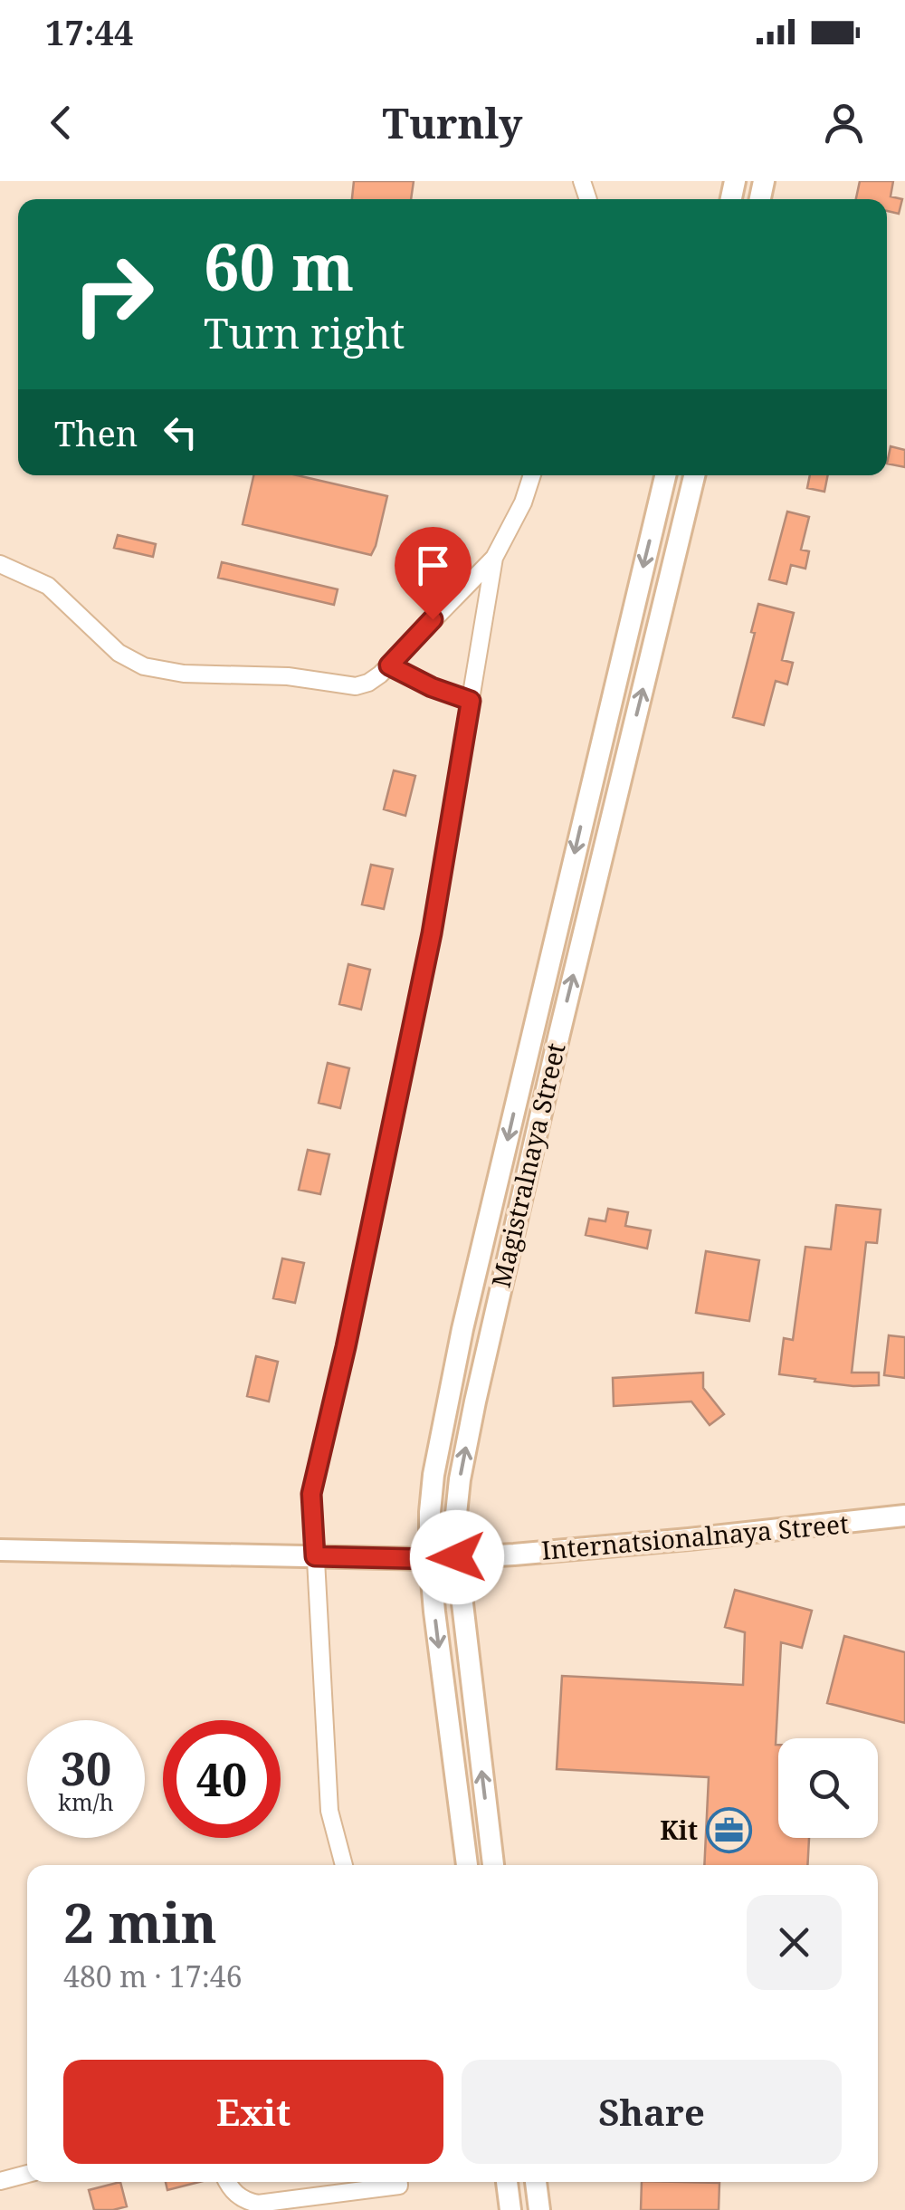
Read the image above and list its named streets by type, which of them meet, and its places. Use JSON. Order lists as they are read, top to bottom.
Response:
{
  "streets": {
    "main road": ["Magistralnaya Street", "Internatsionalnaya Street"]
  },
  "crossings": [
    ["Magistralnaya Street", "Internatsionalnaya Street"]
  ],
  "places": {
    "office": ["Kit"]
  },
  "page": {
    "status": "17:44",
    "header": "Turnly",
    "turn": ["60 m", "Turn right"],
    "then": "Then",
    "speed": "30 km/h",
    "limit": "40",
    "heading": ["2 min", "480 m · 17:46"],
    "buttons": ["Exit", "Share"]
  }
}
